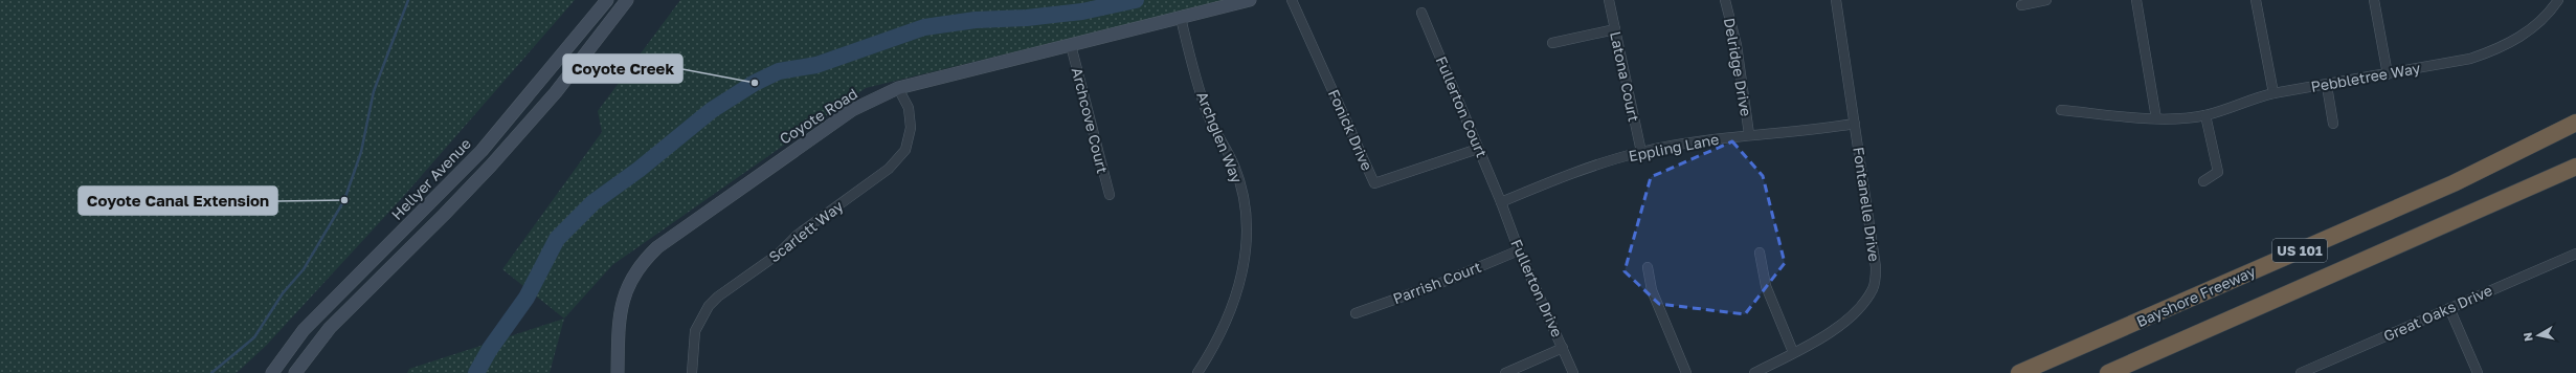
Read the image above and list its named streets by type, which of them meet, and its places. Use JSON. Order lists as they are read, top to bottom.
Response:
{
  "streets": {
    "highway": ["US 101", "Bayshore Freeway"],
    "main road": ["Coyote Road", "Hellyer Avenue"],
    "street": [
      "Delridge Drive",
      "Latona Court",
      "Pebbletree Way",
      "Fullerton Court",
      "Archcove Court",
      "Fonick Drive",
      "Archglen Way",
      "Eppling Lane",
      "Fontanelle Drive",
      "Scarlett Way",
      "Parrish Court",
      "Fullerton Drive",
      "Great Oaks Drive"
    ]
  },
  "crossings": [
    ["Delridge Drive", "Eppling Lane"],
    ["Latona Court", "Eppling Lane"],
    ["Fullerton Court", "Fonick Drive"],
    ["Fullerton Court", "Eppling Lane"],
    ["Fullerton Court", "Fullerton Drive"],
    ["Coyote Road", "Archcove Court"],
    ["Coyote Road", "Archglen Way"],
    ["Coyote Road", "Scarlett Way"],
    ["Eppling Lane", "Fontanelle Drive"],
    ["Eppling Lane", "Fullerton Drive"],
    ["Parrish Court", "Fullerton Drive"]
  ],
  "places": ["Coyote Creek", "Coyote Canal Extension"],
  "north": "left"
}
